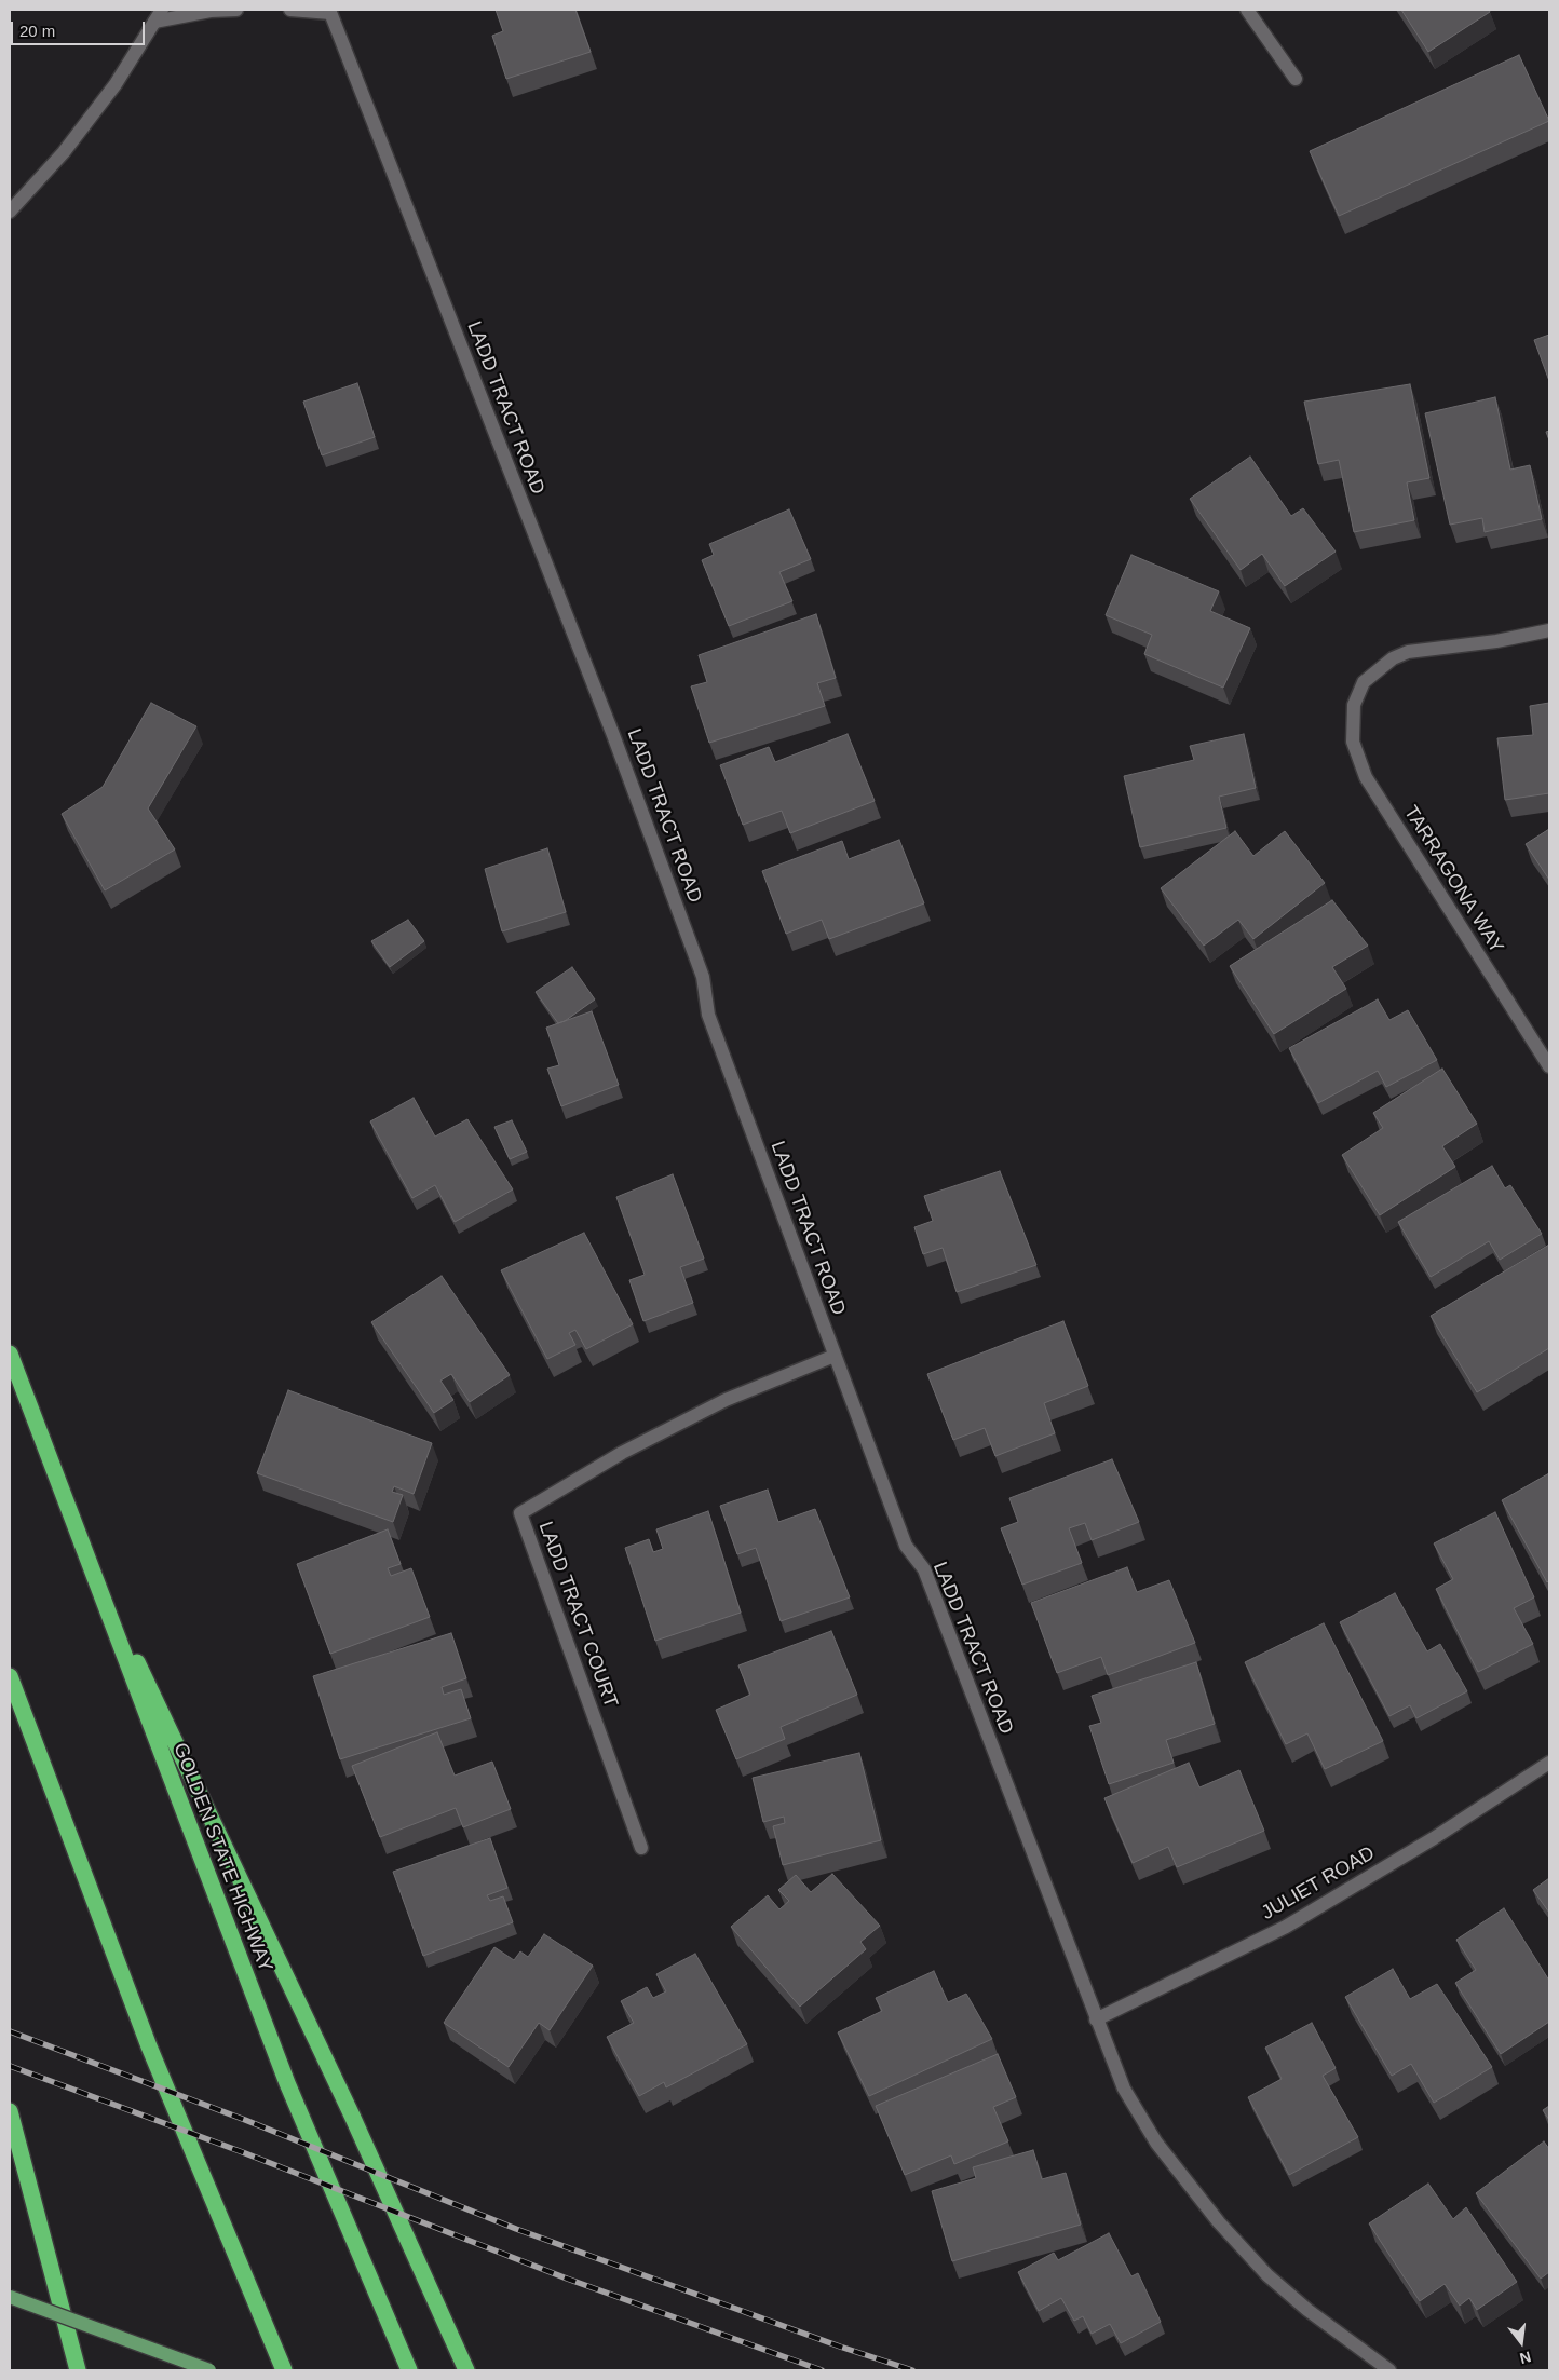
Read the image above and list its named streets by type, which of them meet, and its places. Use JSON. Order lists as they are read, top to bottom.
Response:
{
  "streets": {
    "highway": ["GOLDEN STATE HIGHWAY"],
    "street": [
      "LADD TRACT ROAD",
      "TARRAGONA WAY",
      "LADD TRACT COURT",
      "JULIET ROAD"
    ]
  },
  "crossings": [
    ["LADD TRACT ROAD", "LADD TRACT COURT"],
    ["LADD TRACT ROAD", "JULIET ROAD"]
  ],
  "scale_bar": "20 m",
  "north": "bottom"
}
